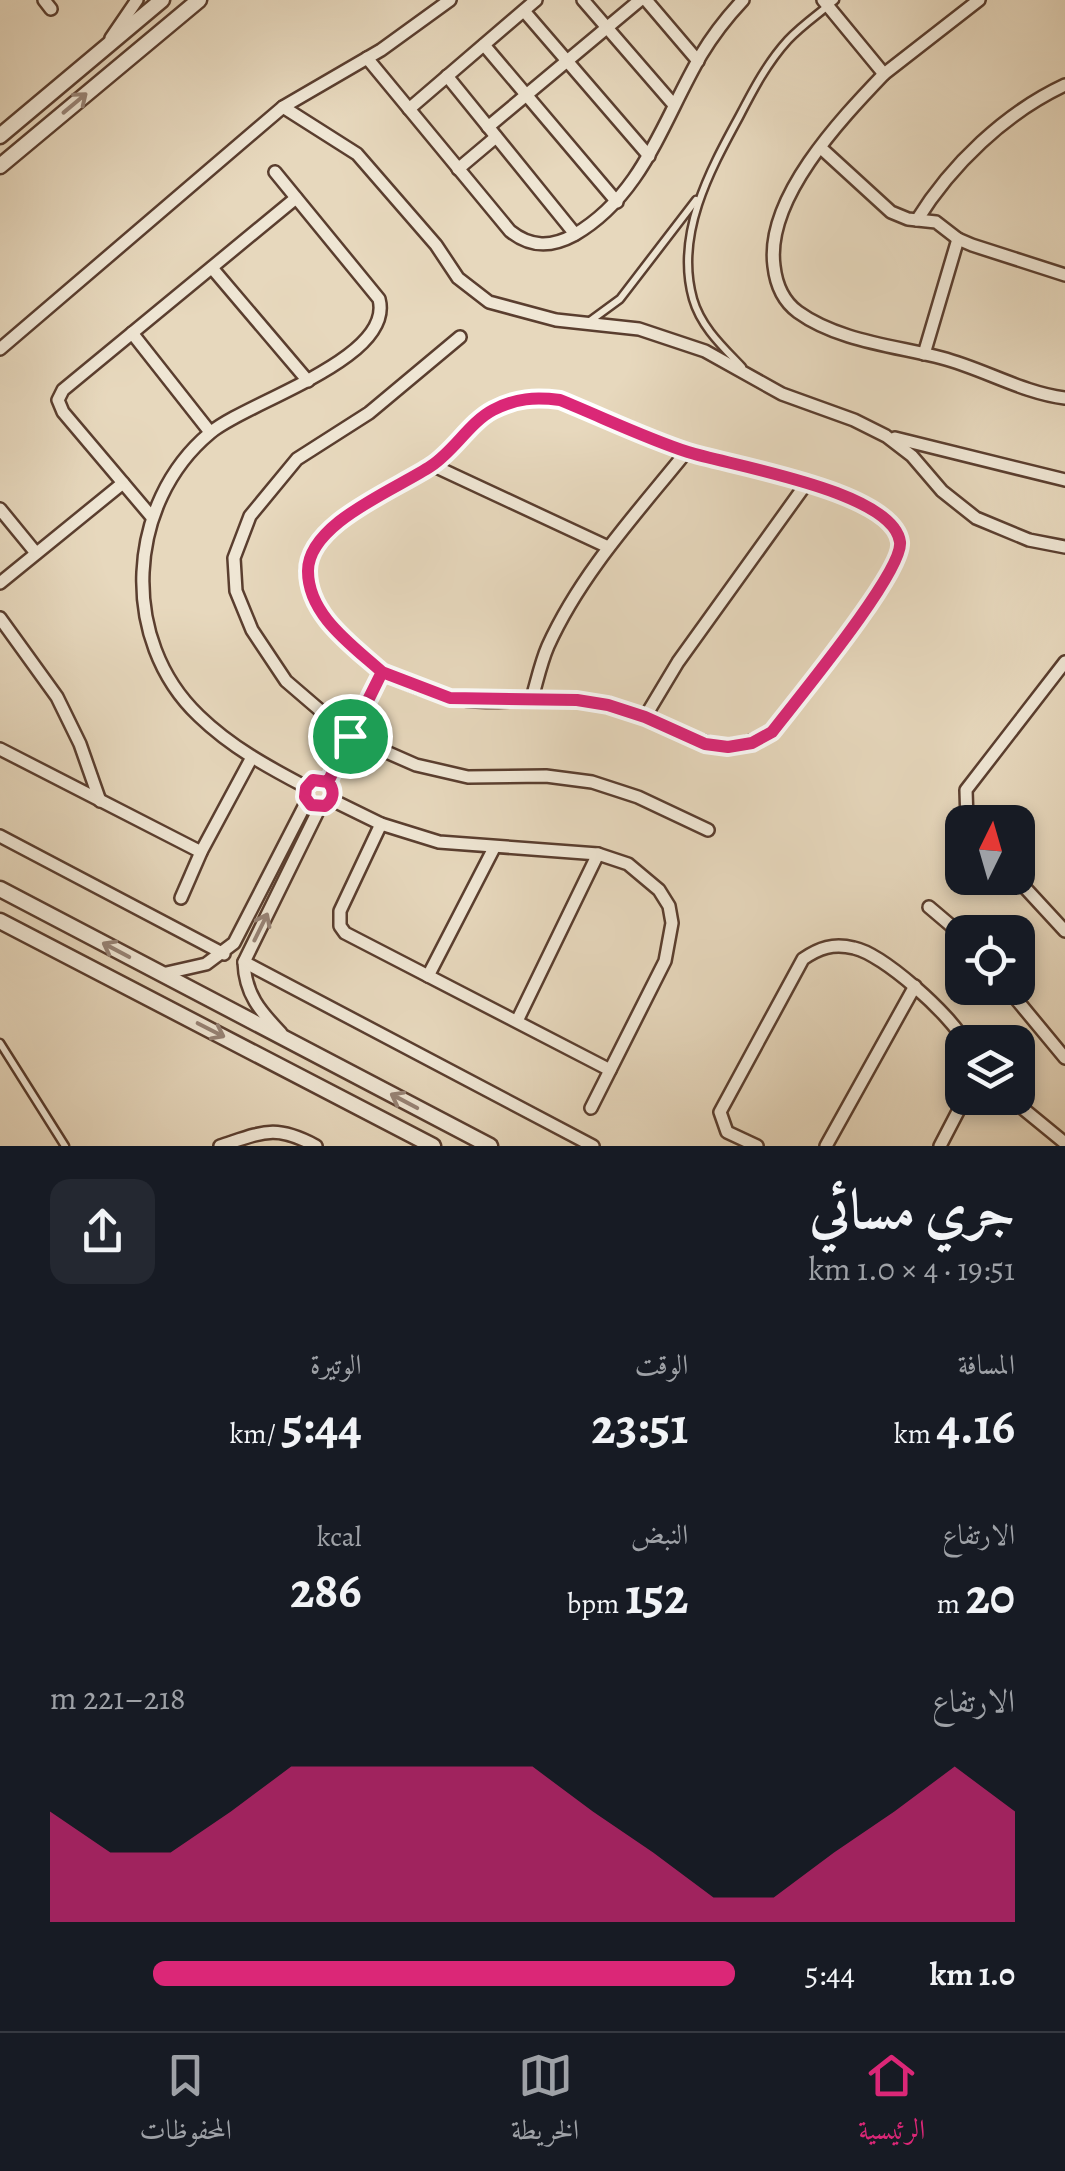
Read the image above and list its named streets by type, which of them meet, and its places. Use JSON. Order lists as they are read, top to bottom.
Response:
{
  "north": "top",
  "page": {
    "heading": ["جري مسائي", "19:51 · 4 × 1.0 km"],
    "stats": [
      ["المسافة", "4.16 km"],
      ["الوقت", "23:51"],
      ["الوتيرة", "5:44 /km"],
      ["الارتفاع", "20 m"],
      ["النبض", "152 bpm"],
      ["kcal", "286"]
    ],
    "chart": ["الارتفاع", "218–221 m"],
    "list": [
      {
        "name": "1.0 km",
        "note": "5:44"
      }
    ],
    "tabs": ["الرئيسية", "الخريطة", "المحفوظات"]
  }
}
